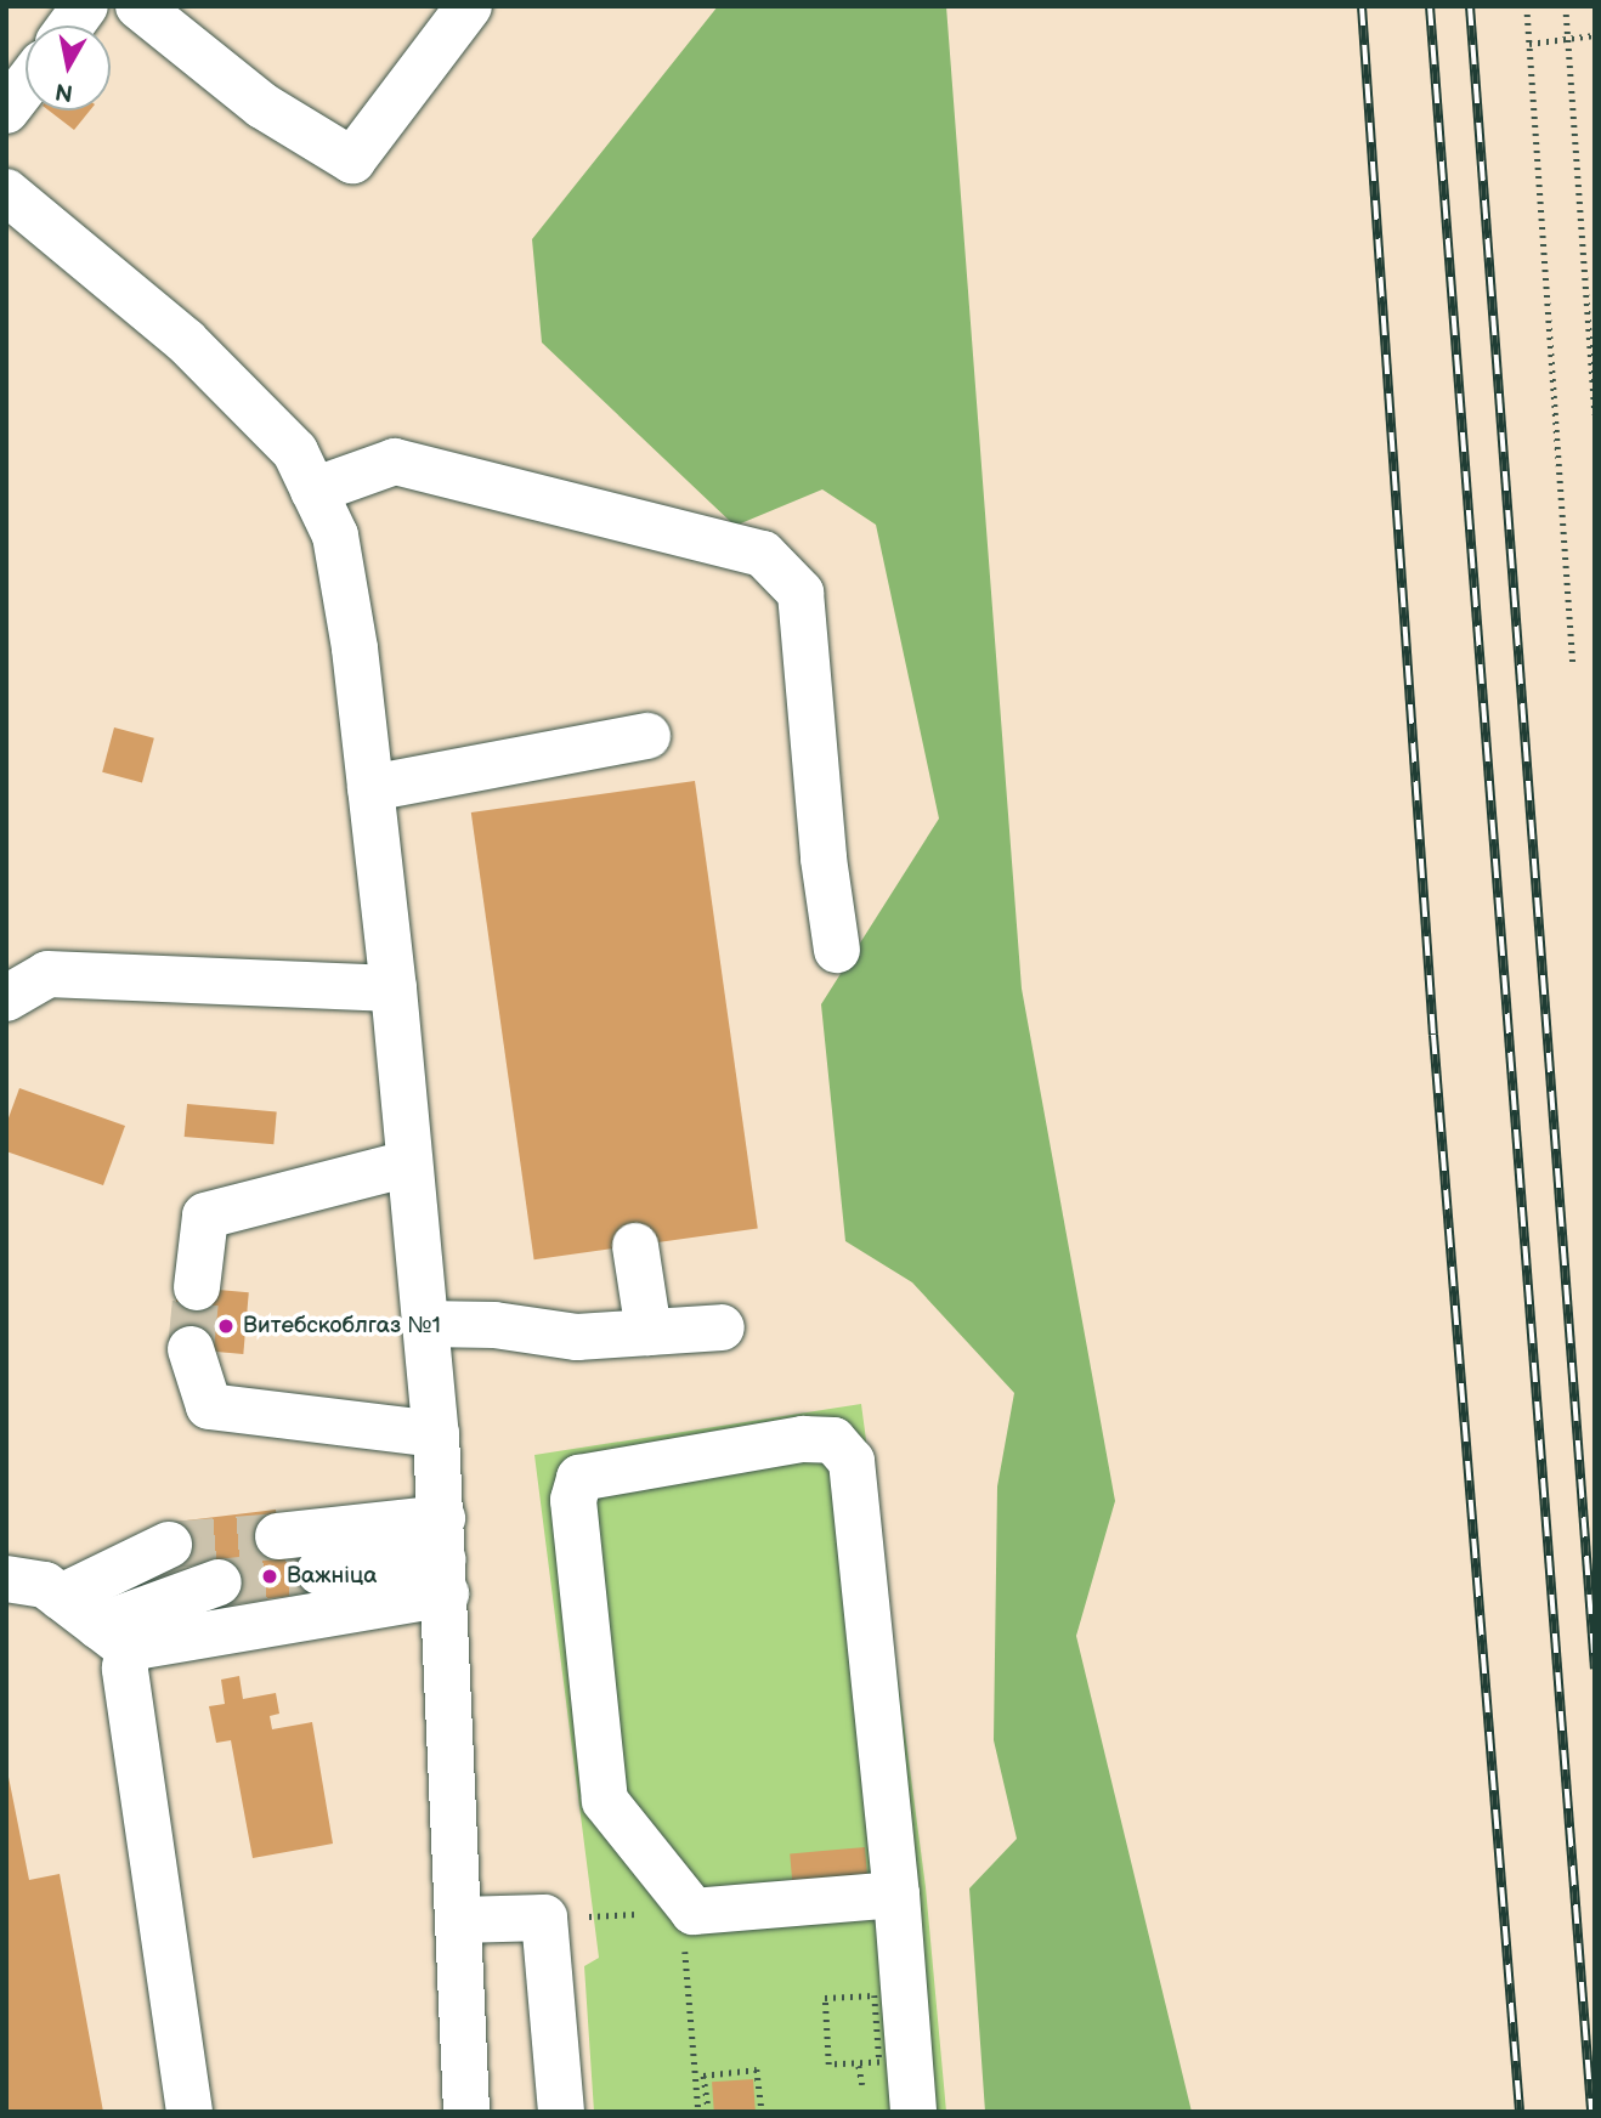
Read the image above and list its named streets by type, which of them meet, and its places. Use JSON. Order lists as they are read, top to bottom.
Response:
{
  "places": ["Витебскоблгаз №1", "Важніца"],
  "north": "bottom"
}
